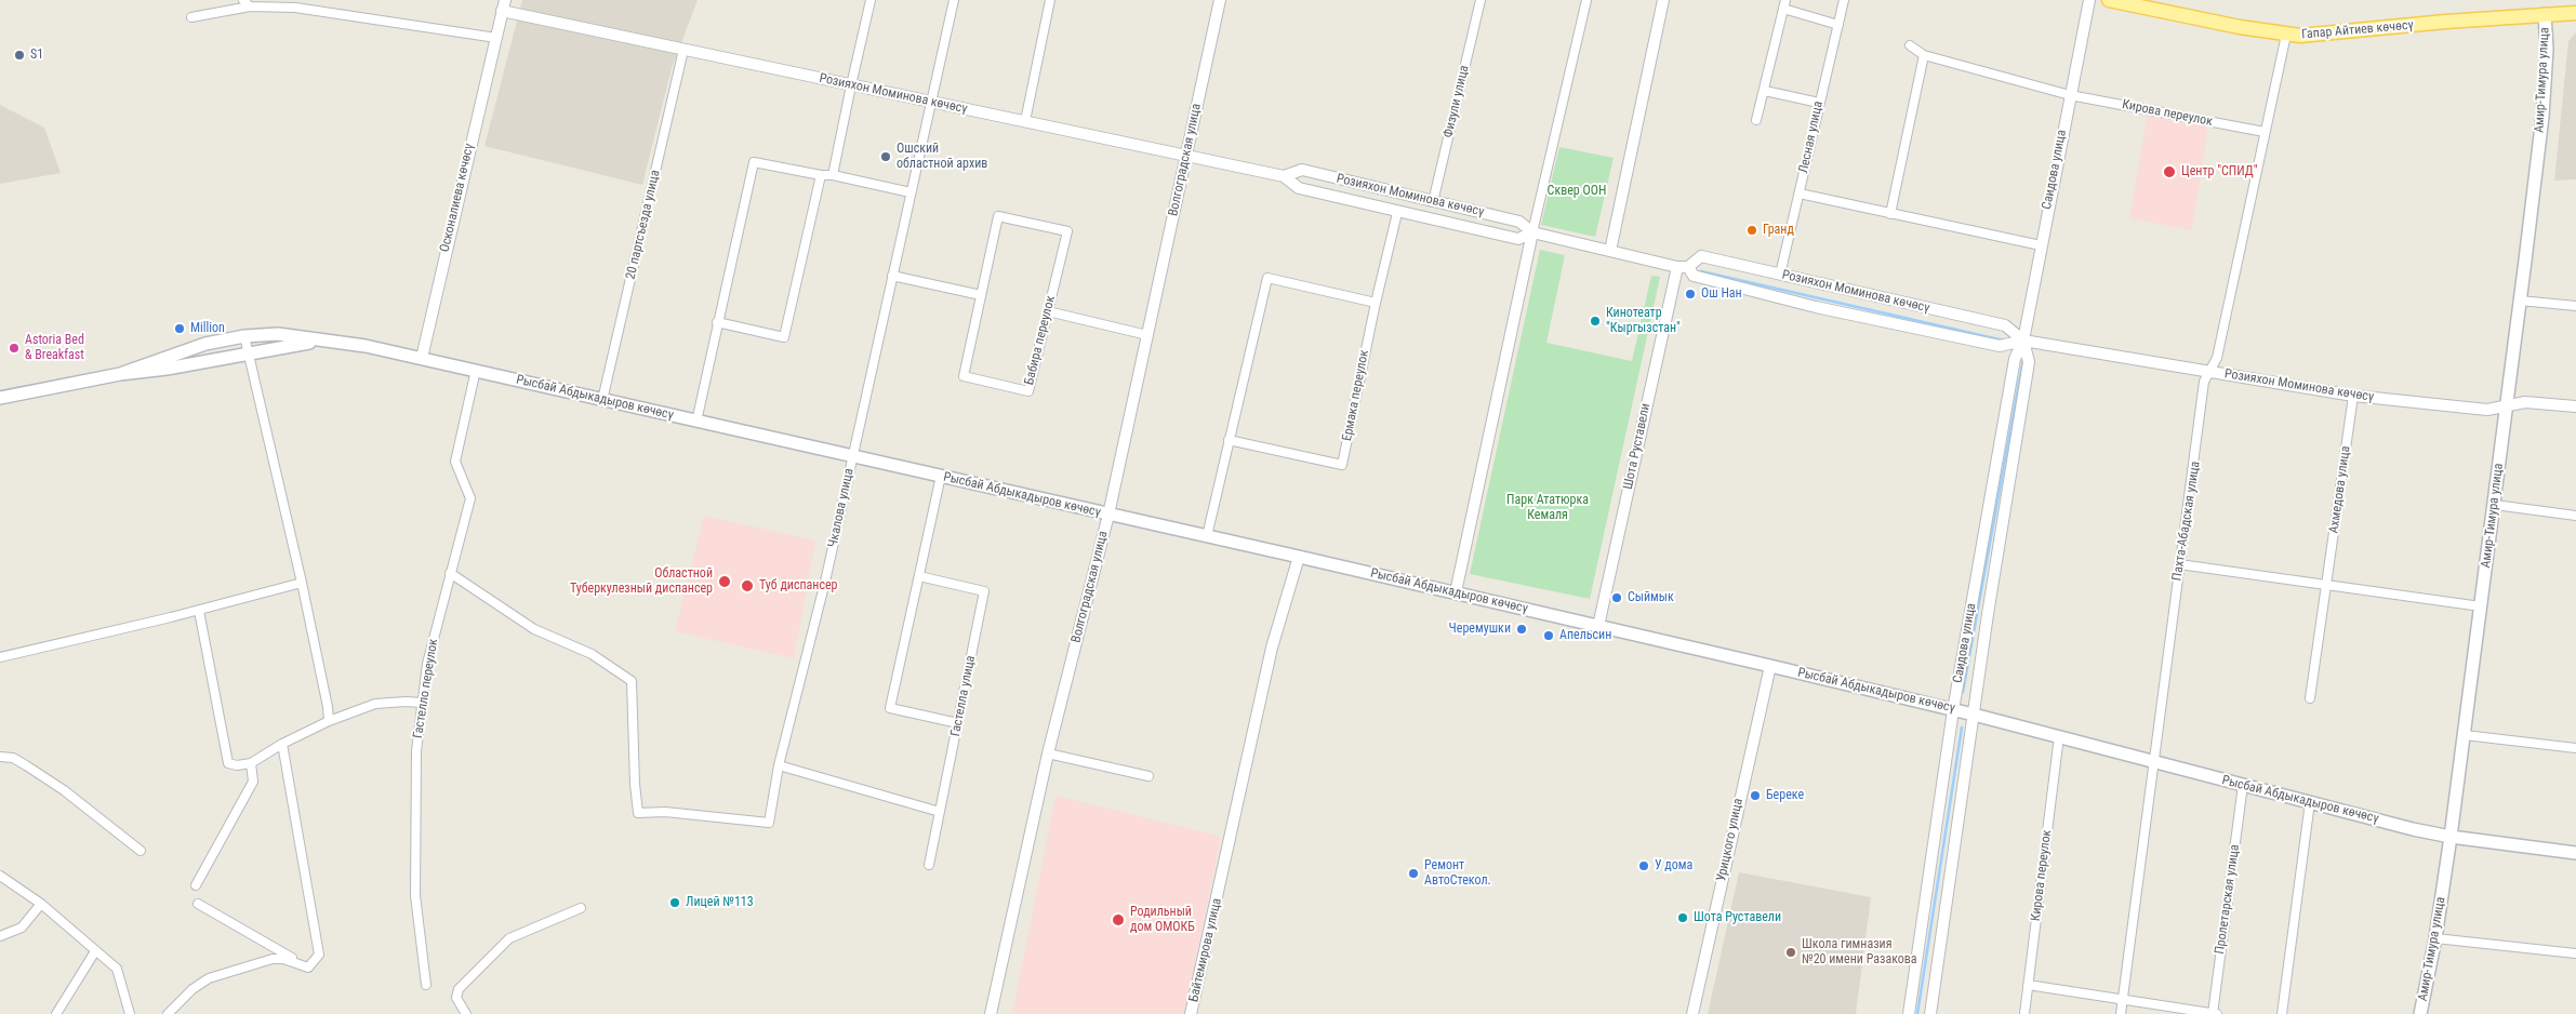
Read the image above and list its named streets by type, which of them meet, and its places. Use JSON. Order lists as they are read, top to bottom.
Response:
{
  "streets": {
    "main road": ["Гапар Айтиев көчөсү", "Амир-Тимура улица", "Рысбай Абдыкадыров көчөсү"],
    "street": [
      "Розияхон Моминова көчөсү",
      "Физули улица",
      "Кирова переулок",
      "Лесная улица",
      "Волгоградская улица",
      "Саидова улица",
      "Осконалиева көчөсү",
      "20 партсъезда улица",
      "Бабира переулок",
      "Ермака переулок",
      "Шота Руставели",
      "Ахмедова улица",
      "Чкалова улица",
      "Пахта-Абадская улица",
      "Гастелло переулок",
      "Гастелла улица",
      "Урицкого улица",
      "Пролетарская улица",
      "Байтемирова улица"
    ]
  },
  "crossings": [
    ["Гапар Айтиев көчөсү", "Амир-Тимура улица"],
    ["Гапар Айтиев көчөсү", "Пахта-Абадская улица"],
    ["Амир-Тимура улица", "Розияхон Моминова көчөсү"],
    ["Амир-Тимура улица", "Рысбай Абдыкадыров көчөсү"],
    ["Розияхон Моминова көчөсү", "Физули улица"],
    ["Розияхон Моминова көчөсү", "Лесная улица"],
    ["Розияхон Моминова көчөсү", "Волгоградская улица"],
    ["Розияхон Моминова көчөсү", "Саидова улица"],
    ["Розияхон Моминова көчөсү", "Осконалиева көчөсү"],
    ["Розияхон Моминова көчөсү", "20 партсъезда улица"],
    ["Розияхон Моминова көчөсү", "Ермака переулок"],
    ["Розияхон Моминова көчөсү", "Шота Руставели"],
    ["Розияхон Моминова көчөсү", "Ахмедова улица"],
    ["Розияхон Моминова көчөсү", "Чкалова улица"],
    ["Розияхон Моминова көчөсү", "Пахта-Абадская улица"],
    ["Кирова переулок", "Саидова улица"],
    ["Кирова переулок", "Рысбай Абдыкадыров көчөсү"],
    ["Кирова переулок", "Пахта-Абадская улица"],
    ["Волгоградская улица", "Рысбай Абдыкадыров көчөсү"],
    ["Саидова улица", "Рысбай Абдыкадыров көчөсү"],
    ["Осконалиева көчөсү", "Рысбай Абдыкадыров көчөсү"],
    ["20 партсъезда улица", "Рысбай Абдыкадыров көчөсү"],
    ["Рысбай Абдыкадыров көчөсү", "Шота Руставели"],
    ["Рысбай Абдыкадыров көчөсү", "Чкалова улица"],
    ["Рысбай Абдыкадыров көчөсү", "Пахта-Абадская улица"],
    ["Рысбай Абдыкадыров көчөсү", "Гастелло переулок"],
    ["Рысбай Абдыкадыров көчөсү", "Урицкого улица"],
    ["Рысбай Абдыкадыров көчөсү", "Пролетарская улица"],
    ["Рысбай Абдыкадыров көчөсү", "Байтемирова улица"],
    ["Чкалова улица", "Гастелло переулок"]
  ],
  "parks": ["Сквер ООН", "Парк Ататюрка Кемаля"],
  "places": [
    "S1",
    "Ошский областной архив",
    "Центр \"СПИД\"",
    "Гранд",
    "Ош Нан",
    "Кинотеатр \"Кыргызстан\"",
    "Million",
    "Astoria Bed & Breakfast",
    "Областной Туберкулезный диспансер",
    "Туб диспансер",
    "Сыймык",
    "Черемушки",
    "Апельсин",
    "Береке",
    "У дома",
    "Ремонт АвтоСтекол.",
    "Лицей №113",
    "Шота Руставели",
    "Родильный дом ОМОКБ",
    "Школа гимназия №20 имени Разакова"
  ]
}
